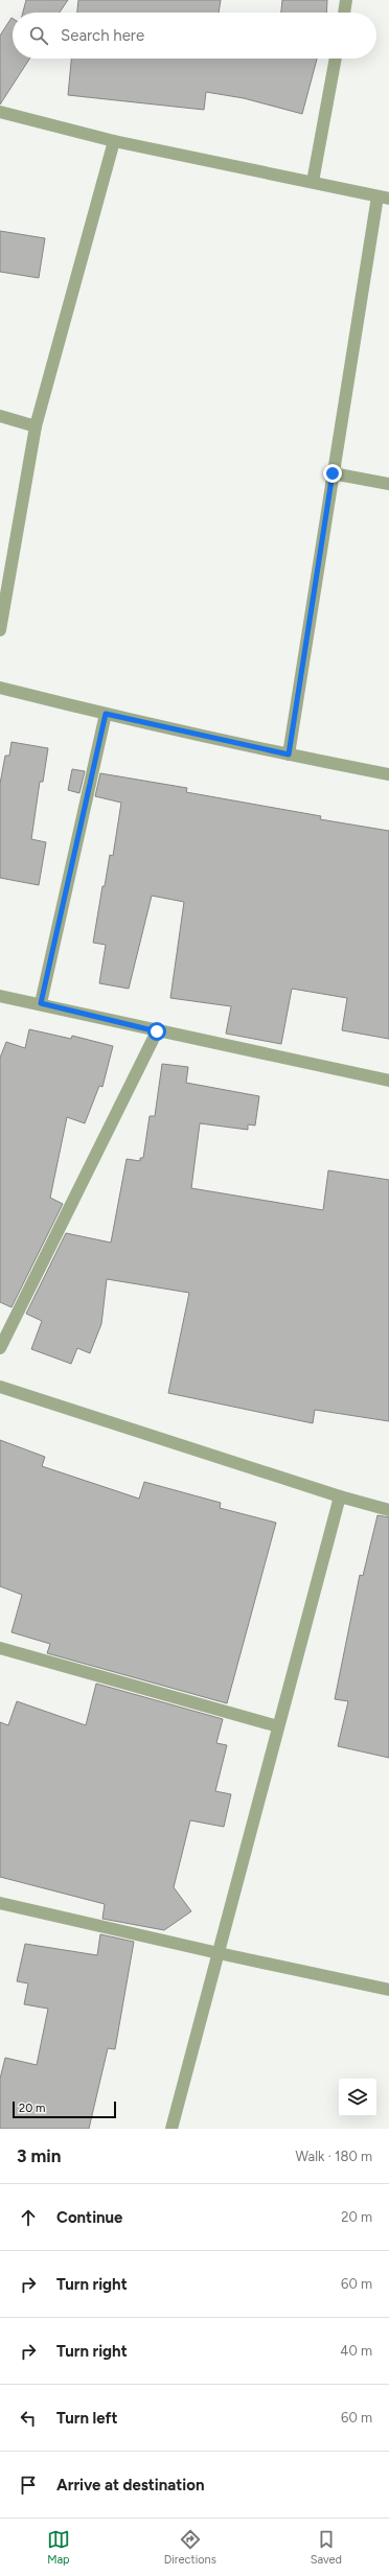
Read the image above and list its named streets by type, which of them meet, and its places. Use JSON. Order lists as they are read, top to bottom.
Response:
{
  "scale_bar": "20 m",
  "page": {
    "search": "Search here",
    "scale": "20 m",
    "heading": ["3 min", "Walk · 180 m"],
    "list": [
      ["Continue", "20 m"],
      ["Turn right", "60 m"],
      ["Turn right", "40 m"],
      ["Turn left", "60 m"],
      "Arrive at destination"
    ],
    "nav": ["Map", "Directions", "Saved"]
  }
}
